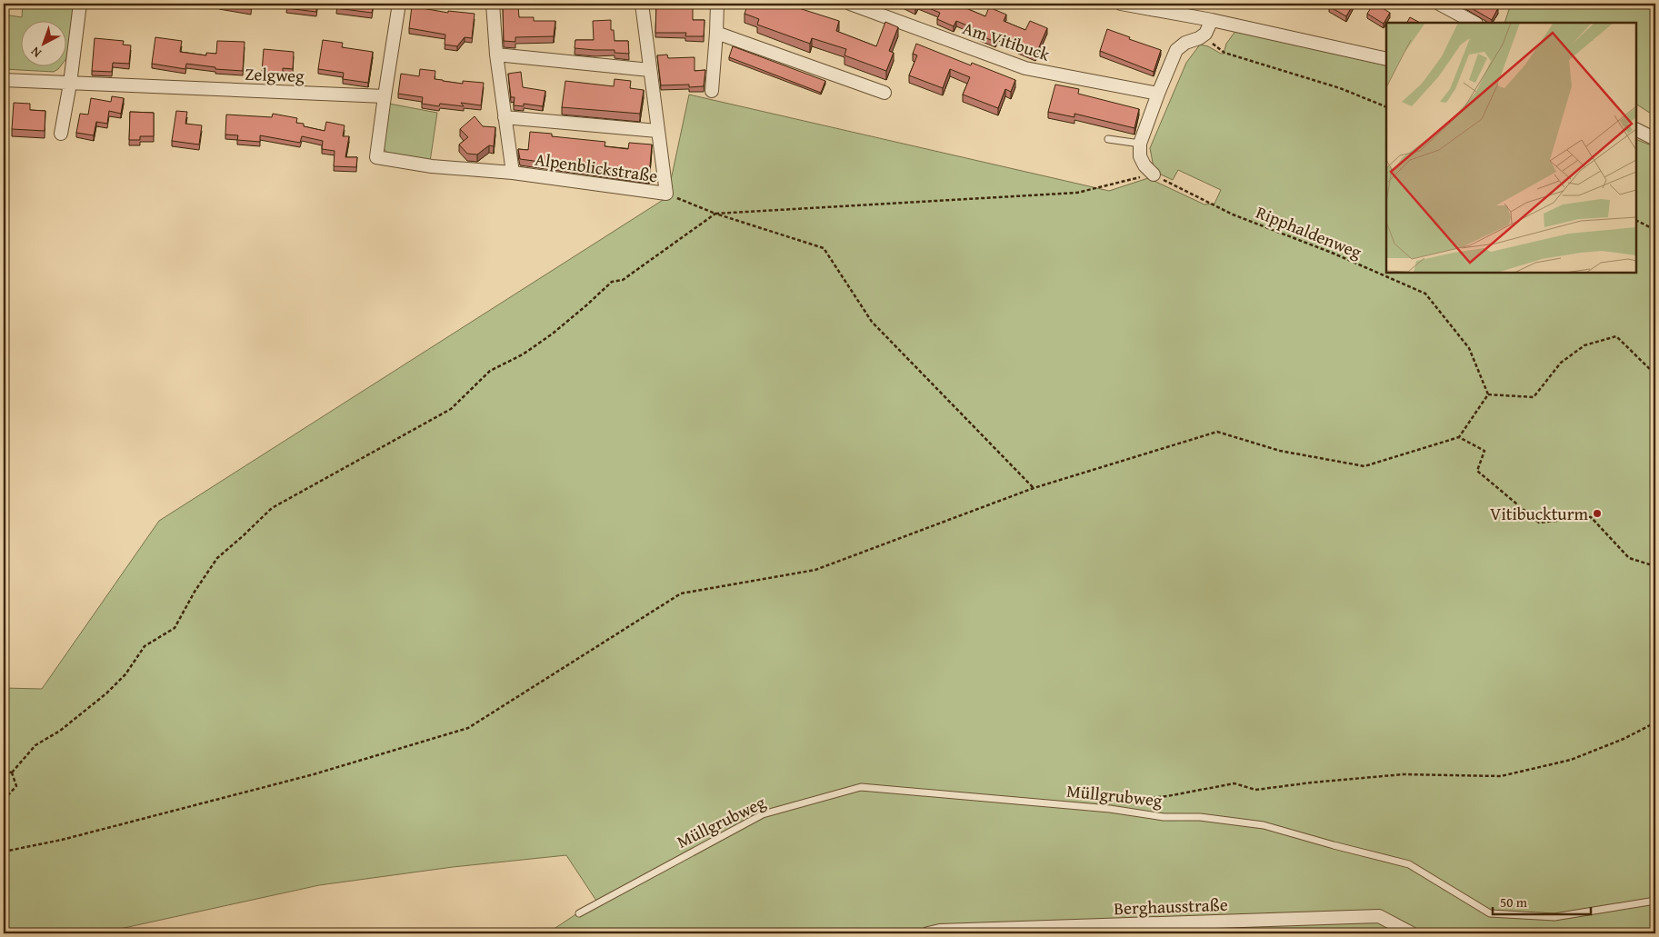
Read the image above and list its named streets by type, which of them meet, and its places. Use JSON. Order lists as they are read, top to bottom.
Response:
{
  "streets": {
    "street": [
      "Am Vitibuck",
      "Zelgweg",
      "Alpenblickstraße",
      "Berghausstraße"
    ],
    "lane": ["Müllgrubweg"],
    "path": ["Ripphaldenweg"]
  },
  "crossings": [
    ["Zelgweg", "Alpenblickstraße"]
  ],
  "places": ["Vitibuckturm"],
  "scale_bar": "50 m",
  "north": "bottom left"
}
